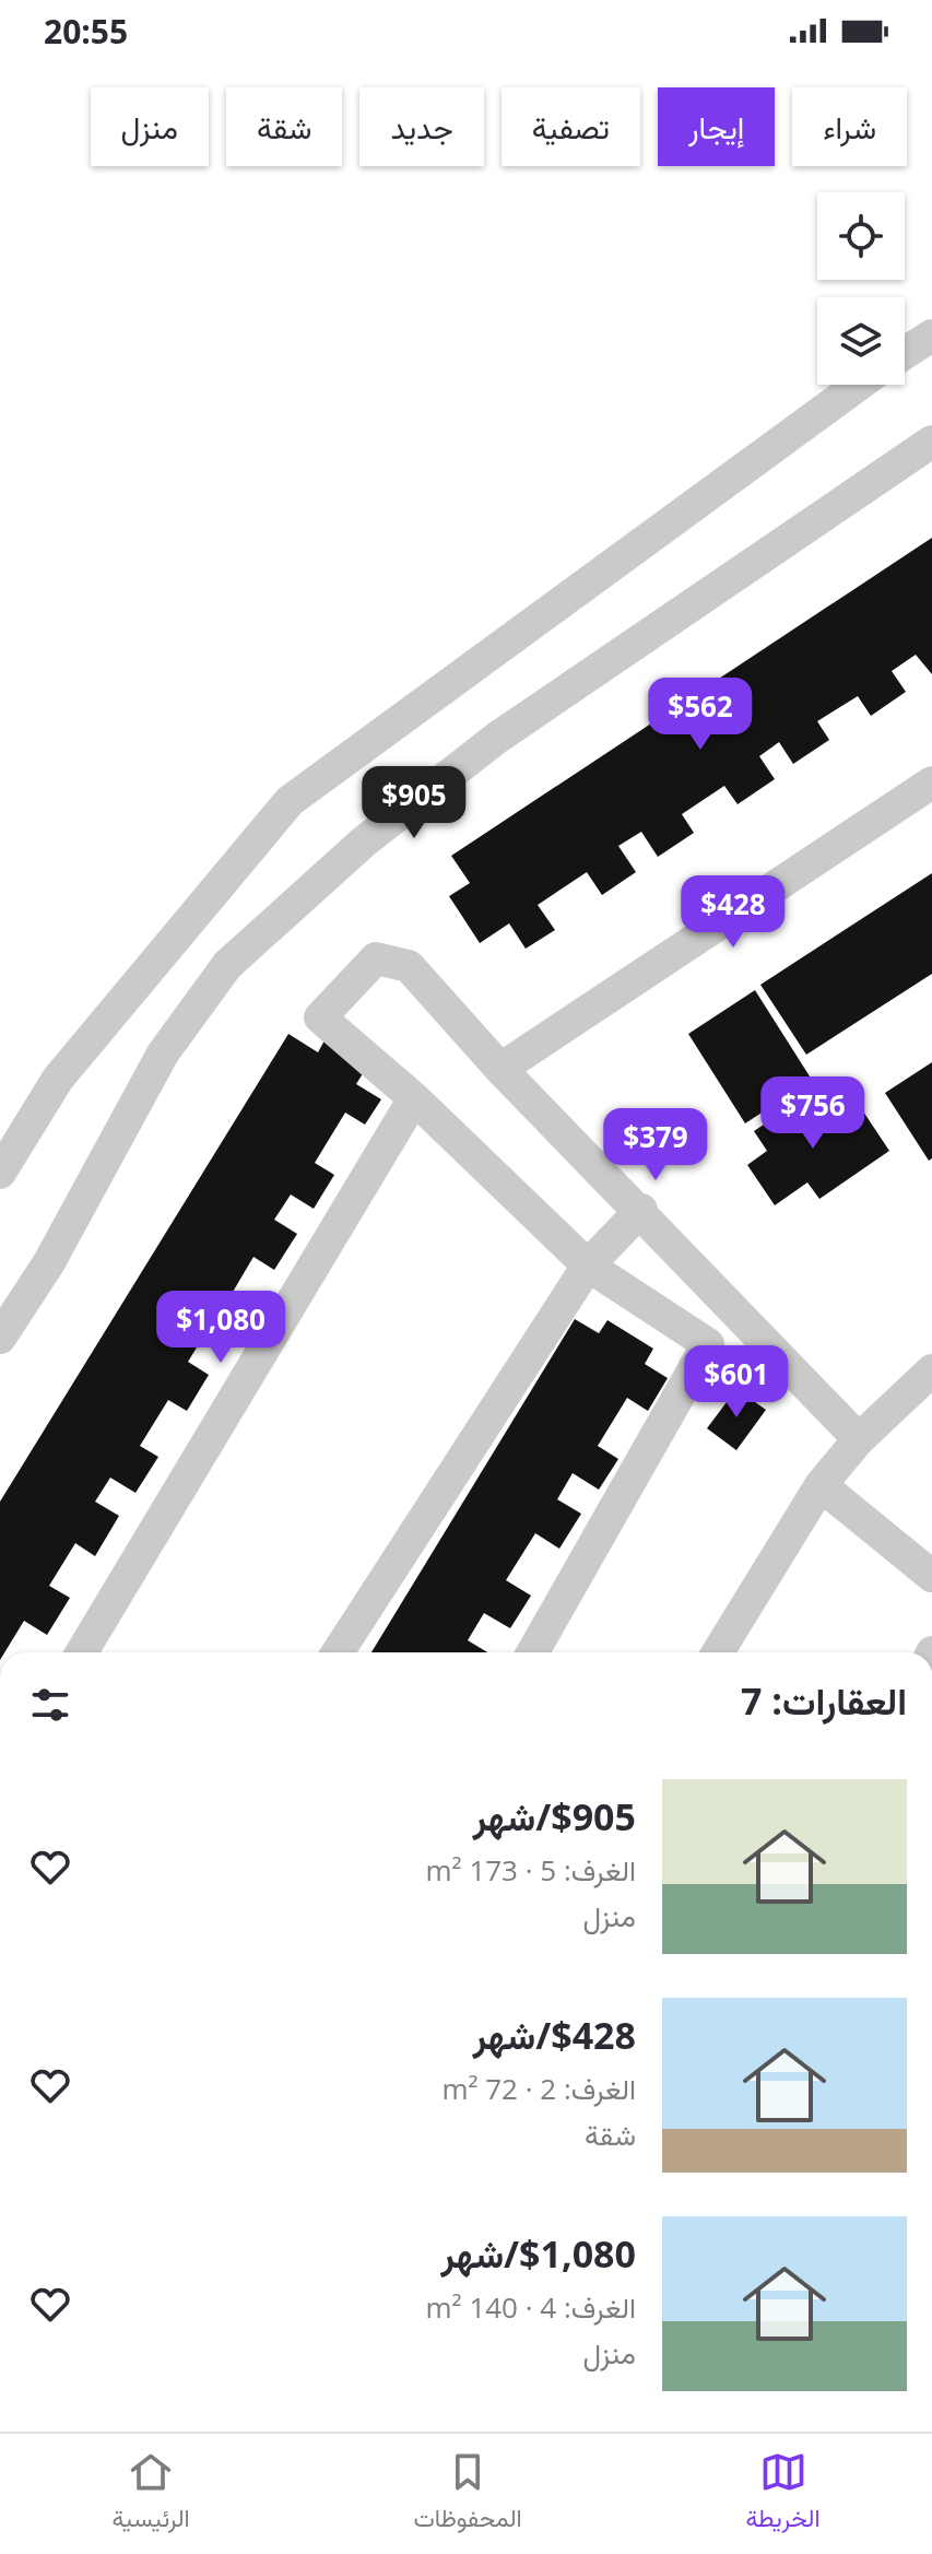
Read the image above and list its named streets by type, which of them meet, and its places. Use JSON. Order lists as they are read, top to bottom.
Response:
{
  "page": {
    "status": "20:55",
    "chip": [
      "شراء",
      "إيجار",
      "تصفية",
      "جديد",
      "شقة",
      "منزل"
    ],
    "price": [
      "$562",
      "$905",
      "$428",
      "$756",
      "$379",
      "$1,080",
      "$601"
    ],
    "heading": "العقارات: 7",
    "list": [
      {
        "name": "$905/شهر",
        "note": "الغرف: 5 · 173 m² · منزل"
      },
      {
        "name": "$428/شهر",
        "note": "الغرف: 2 · 72 m² · شقة"
      },
      {
        "name": "$1,080/شهر",
        "note": "الغرف: 4 · 140 m² · منزل"
      }
    ],
    "tabs": ["الخريطة", "المحفوظات", "الرئيسية"]
  }
}
